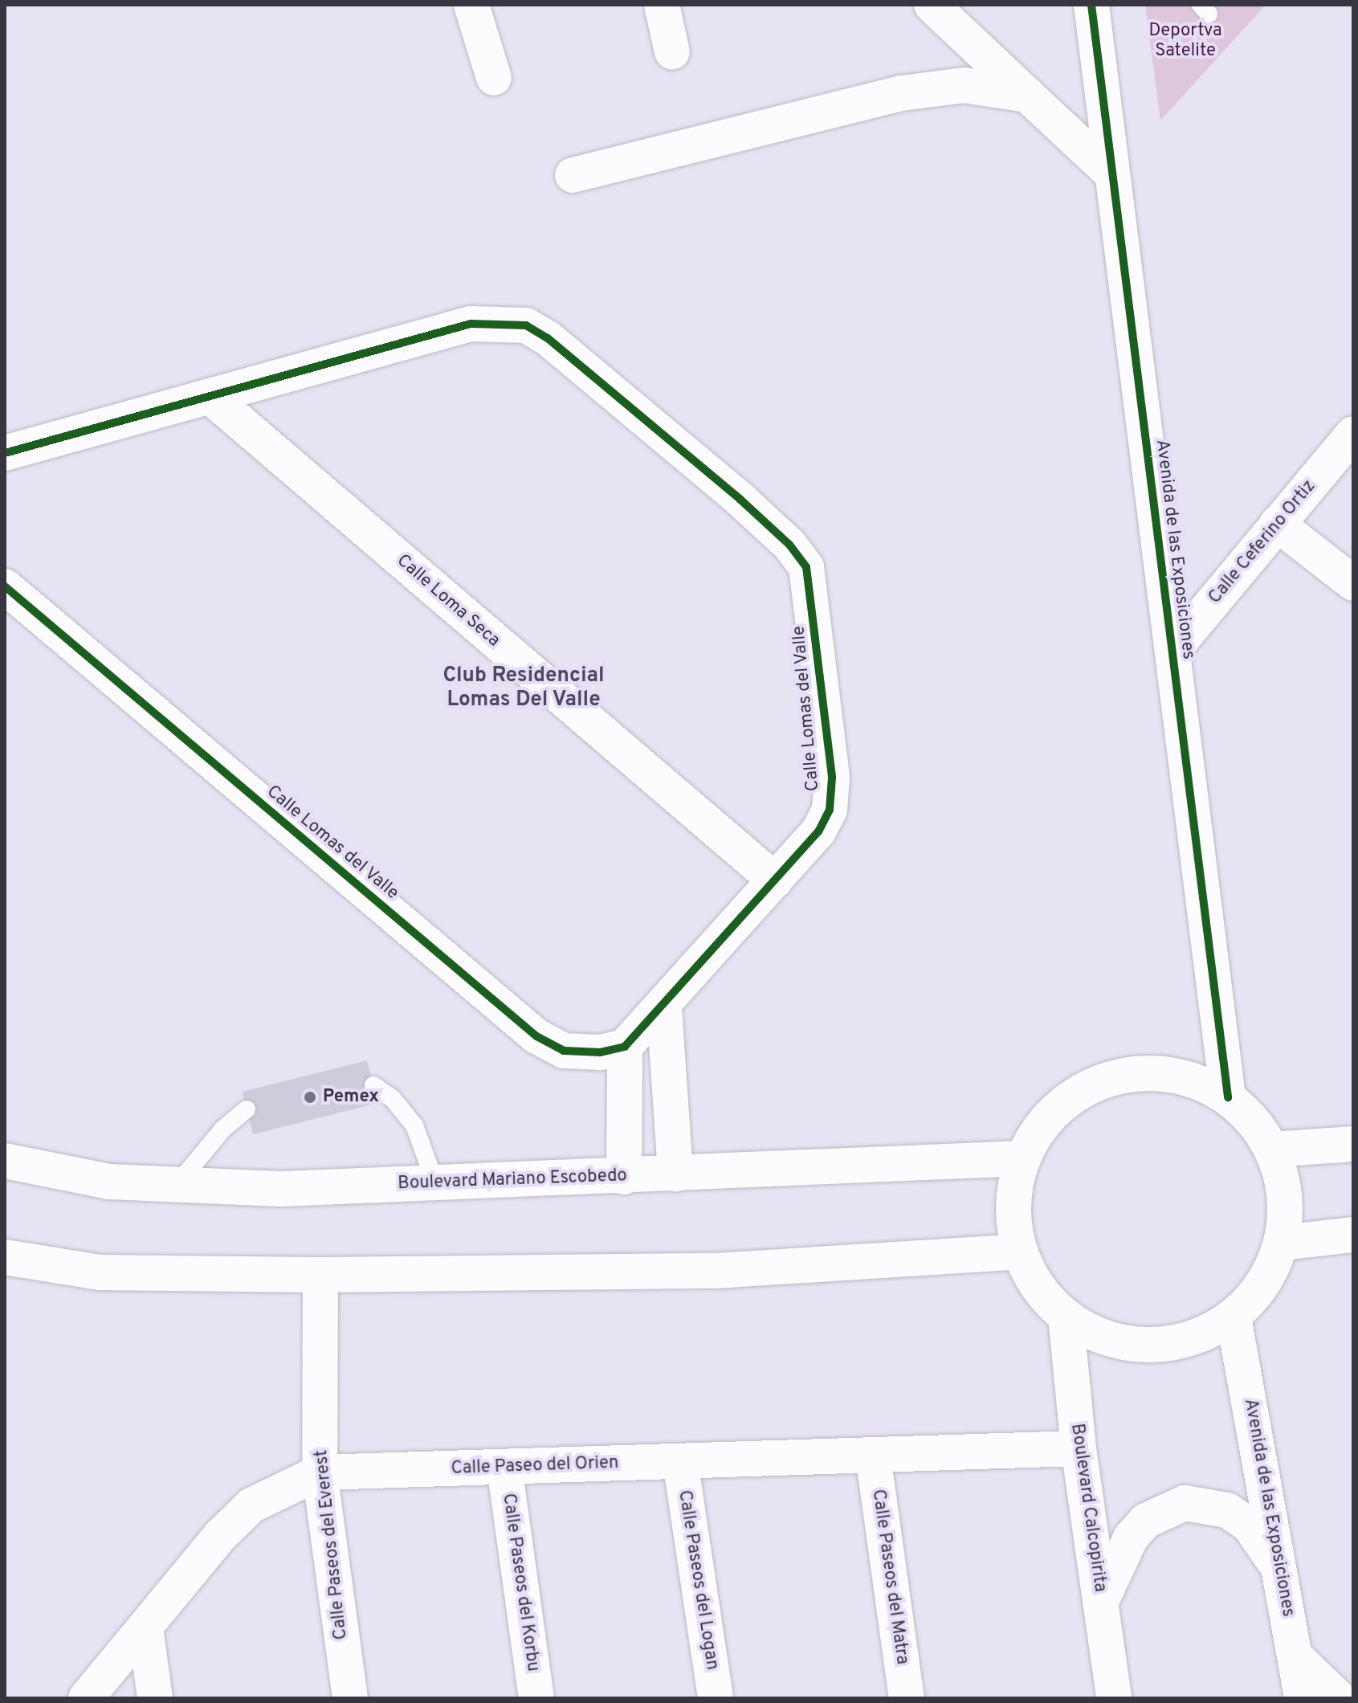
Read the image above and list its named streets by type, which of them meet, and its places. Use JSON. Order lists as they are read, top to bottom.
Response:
{
  "streets": {
    "street": [
      "Calle Ceferino Ortiz",
      "Avenida de las Exposiciones",
      "Calle Loma Seca",
      "Calle Lomas del Valle",
      "Boulevard Mariano Escobedo",
      "Calle Paseo del Orien",
      "Boulevard Calcopirita",
      "Calle Paseos del Everest",
      "Calle Paseos del Matra",
      "Calle Paseos del Logan",
      "Calle Paseos del Korbu"
    ]
  },
  "crossings": [
    ["Calle Ceferino Ortiz", "Avenida de las Exposiciones"],
    ["Calle Loma Seca", "Calle Lomas del Valle"],
    ["Calle Paseo del Orien", "Boulevard Calcopirita"],
    ["Calle Paseo del Orien", "Calle Paseos del Everest"],
    ["Calle Paseo del Orien", "Calle Paseos del Matra"],
    ["Calle Paseo del Orien", "Calle Paseos del Logan"],
    ["Calle Paseo del Orien", "Calle Paseos del Korbu"]
  ],
  "districts": ["Club Residencial Lomas Del Valle"],
  "parks": ["Deportva Satelite"],
  "places": ["Pemex"]
}
